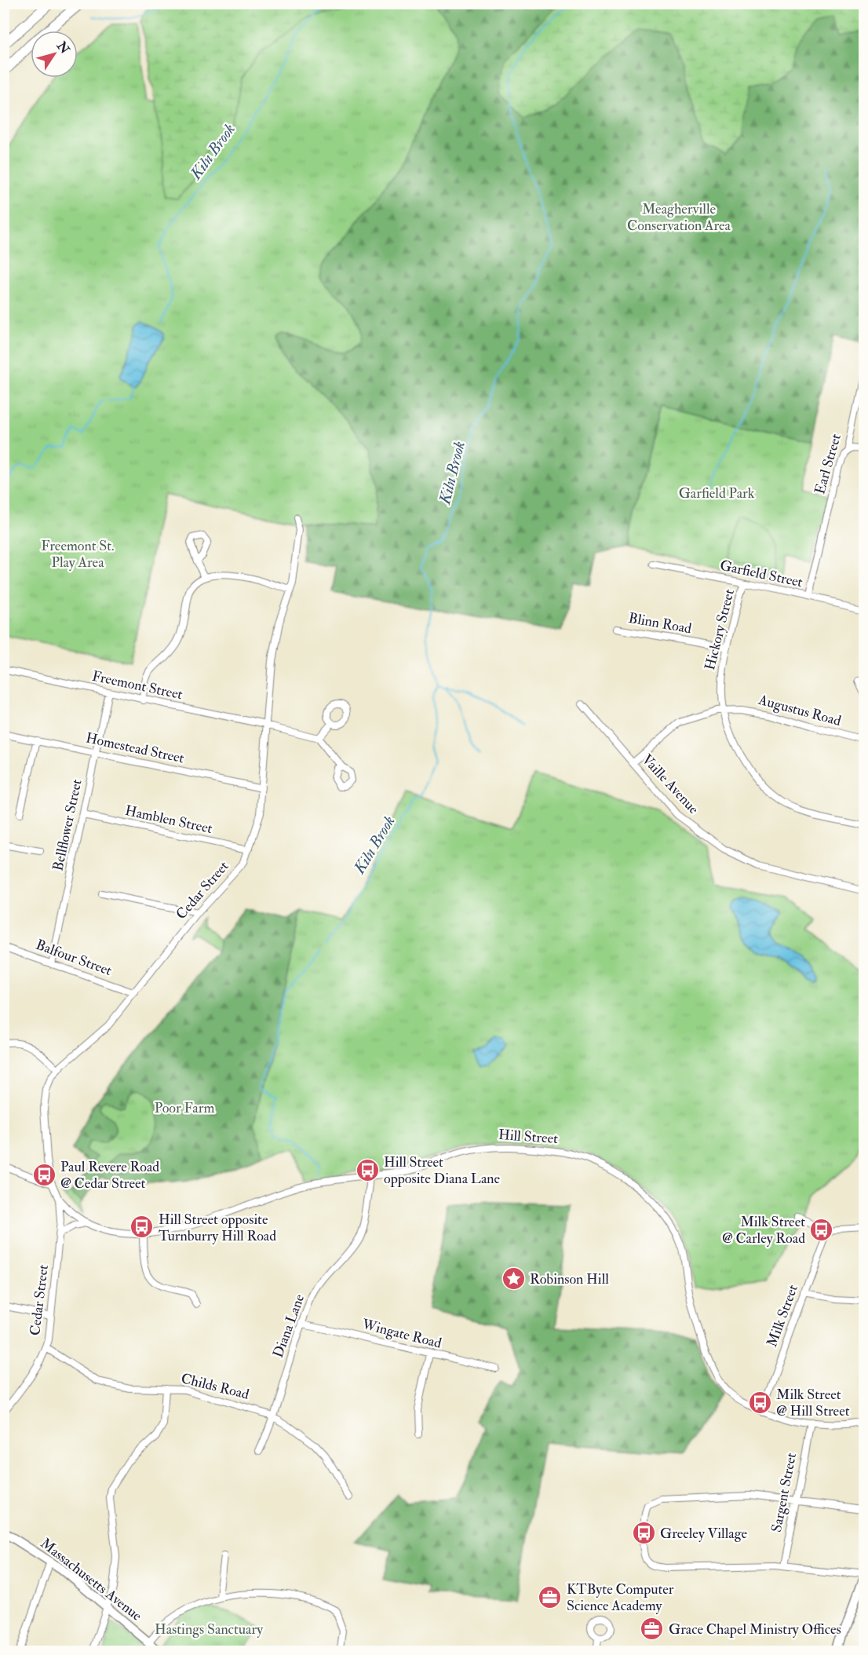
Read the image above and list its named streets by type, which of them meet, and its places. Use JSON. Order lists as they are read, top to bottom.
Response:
{
  "streets": {
    "main road": ["Massachusetts Avenue"],
    "street": [
      "Earl Street",
      "Garfield Street",
      "Blinn Road",
      "Hickory Street",
      "Freemont Street",
      "Augustus Road",
      "Homestead Street",
      "Vaille Avenue",
      "Hamblen Street",
      "Bellflower Street",
      "Cedar Street",
      "Balfour Street",
      "Hill Street",
      "Milk Street",
      "Diana Lane",
      "Wingate Road",
      "Childs Road",
      "Sargent Street"
    ]
  },
  "crossings": [
    ["Earl Street", "Garfield Street"],
    ["Garfield Street", "Hickory Street"],
    ["Blinn Road", "Hickory Street"],
    ["Hickory Street", "Augustus Road"],
    ["Freemont Street", "Bellflower Street"],
    ["Freemont Street", "Cedar Street"],
    ["Augustus Road", "Vaille Avenue"],
    ["Homestead Street", "Bellflower Street"],
    ["Homestead Street", "Cedar Street"],
    ["Hamblen Street", "Bellflower Street"],
    ["Hamblen Street", "Cedar Street"],
    ["Bellflower Street", "Balfour Street"],
    ["Cedar Street", "Balfour Street"],
    ["Cedar Street", "Hill Street"],
    ["Cedar Street", "Childs Road"],
    ["Hill Street", "Milk Street"],
    ["Hill Street", "Diana Lane"],
    ["Hill Street", "Sargent Street"],
    ["Diana Lane", "Wingate Road"],
    ["Diana Lane", "Childs Road"]
  ],
  "water": ["Kiln Brook"],
  "parks": [
    "Meagherville Conservation Area",
    "Garfield Park",
    "Freemont St. Play Area",
    "Poor Farm",
    "Hastings Sanctuary"
  ],
  "places": {
    "bus stop": [
      "Hill Street opposite Diana Lane",
      "Paul Revere Road @ Cedar Street",
      "Hill Street opposite Turnburry Hill Road",
      "Milk Street @ Carley Road",
      "Milk Street @ Hill Street",
      "Greeley Village"
    ],
    "place": ["Robinson Hill"],
    "office": ["KTByte Computer Science Academy", "Grace Chapel Ministry Offices"]
  },
  "north": "top right"
}
